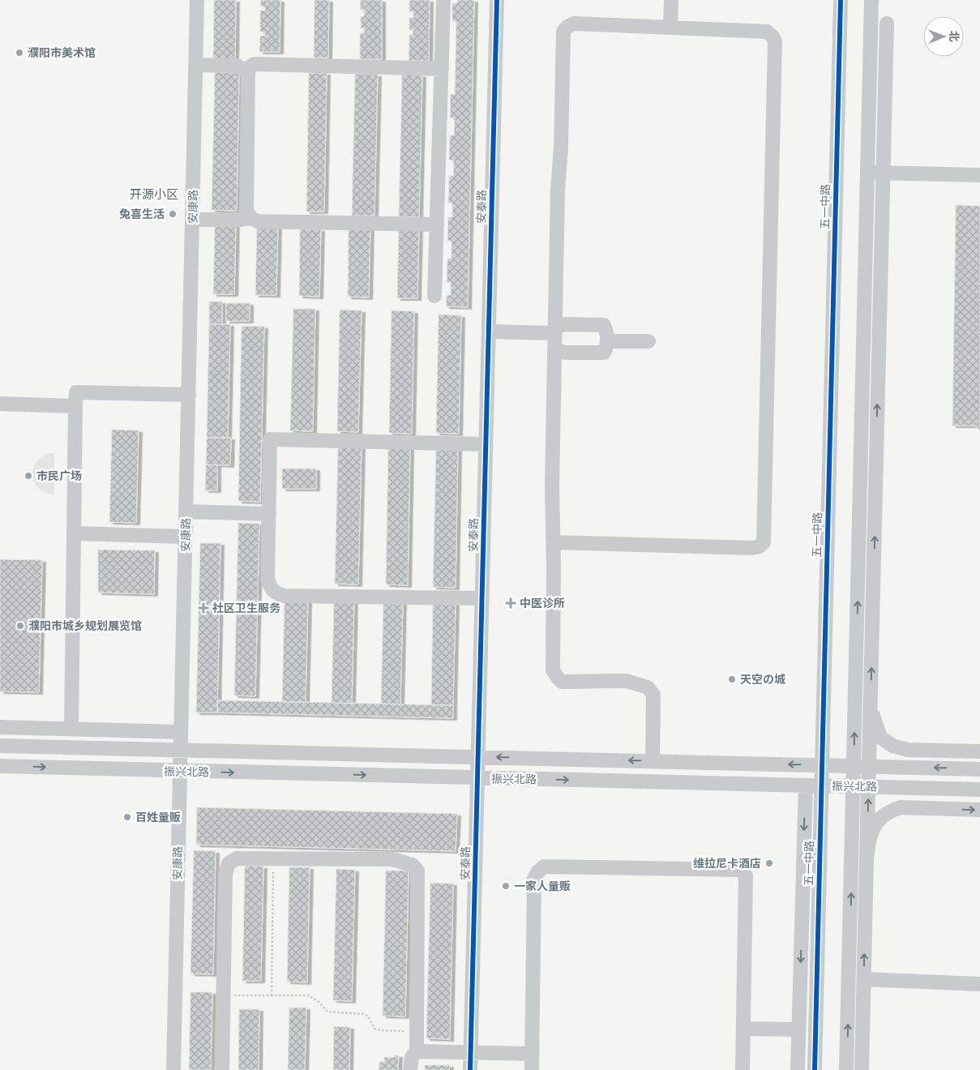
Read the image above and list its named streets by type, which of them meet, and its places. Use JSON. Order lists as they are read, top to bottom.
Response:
{
  "streets": {
    "street": [
      "安康路",
      "安泰路",
      "五一中路",
      "振兴北路"
    ]
  },
  "crossings": [
    ["安康路", "振兴北路"],
    ["安泰路", "振兴北路"],
    ["五一中路", "振兴北路"]
  ],
  "districts": ["开源小区"],
  "places": {
    "other": [
      "濮阳市美术馆",
      "兔喜生活",
      "市民广场",
      "濮阳市城乡规划展览馆",
      "天空の城",
      "百姓量贩",
      "维拉尼卡酒店",
      "一家人量贩"
    ],
    "health": ["中医诊所", "社区卫生服务"]
  },
  "north": "right"
}
